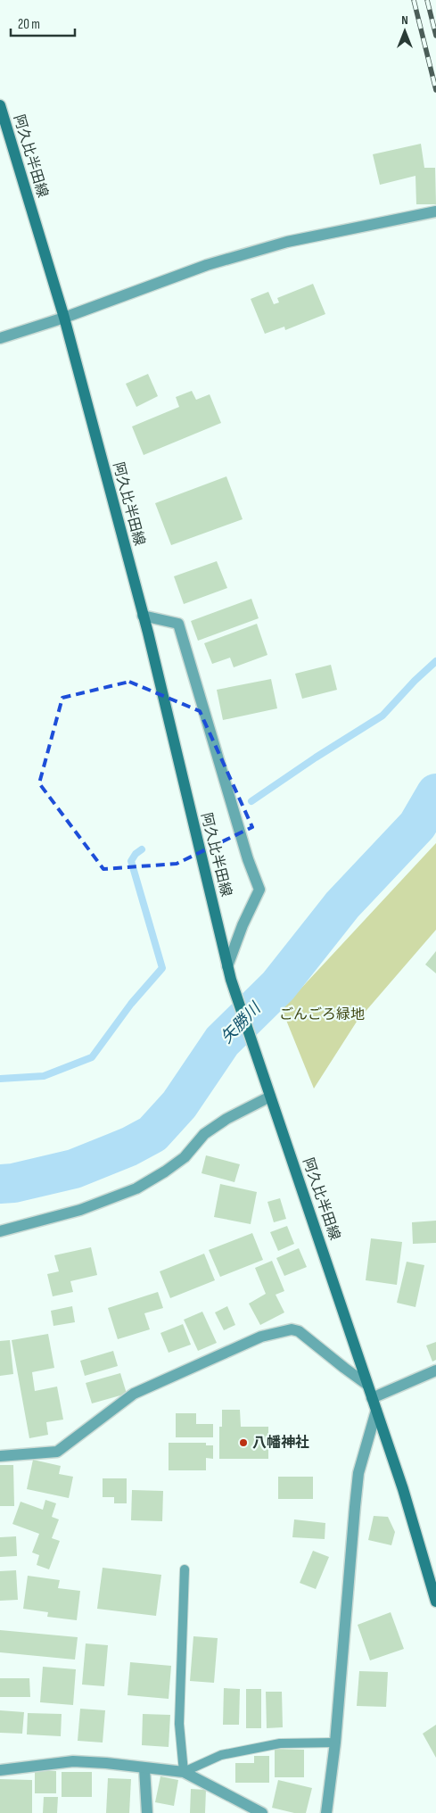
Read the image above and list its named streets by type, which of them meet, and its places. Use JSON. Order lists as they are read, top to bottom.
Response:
{
  "streets": {
    "main road": ["阿久比半田線"]
  },
  "water": ["矢勝川"],
  "parks": ["ごんごろ緑地"],
  "places": ["八幡神社"],
  "scale_bar": "20 m",
  "north": "top"
}
